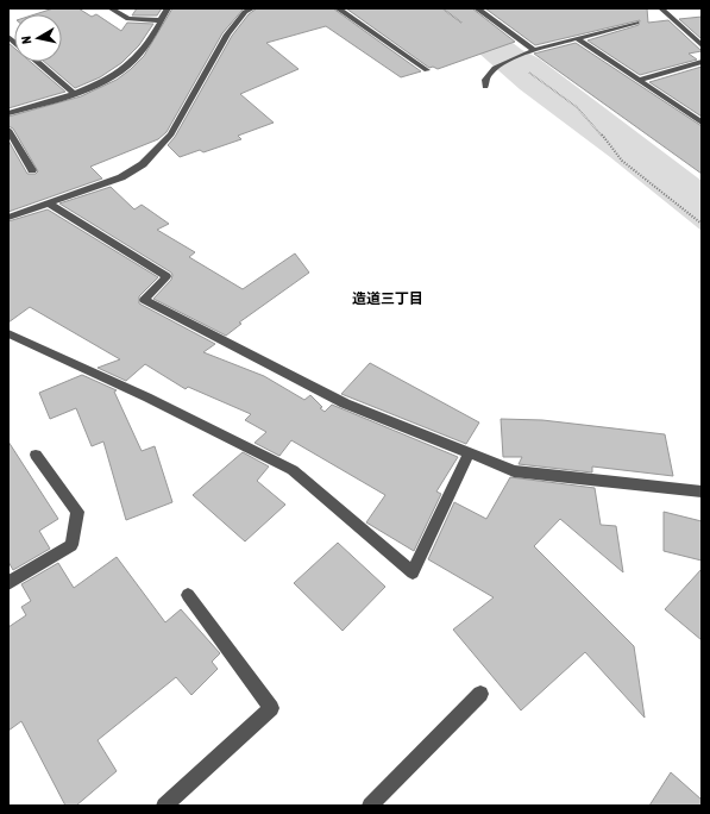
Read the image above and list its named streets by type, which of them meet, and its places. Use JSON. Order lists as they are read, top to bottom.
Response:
{
  "districts": ["造道三丁目"],
  "north": "left"
}
